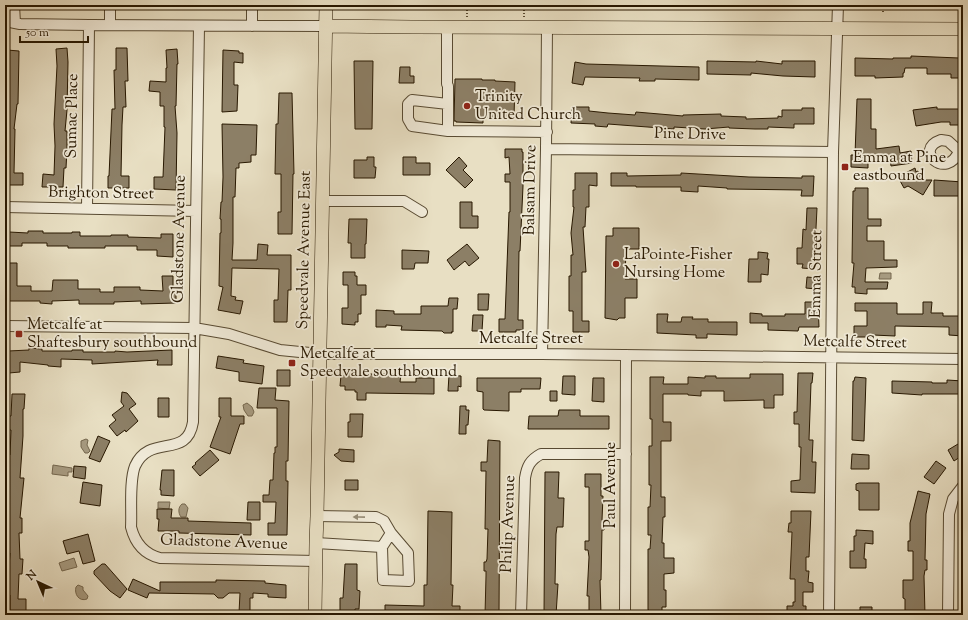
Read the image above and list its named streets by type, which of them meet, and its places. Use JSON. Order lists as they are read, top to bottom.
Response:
{
  "streets": {
    "main road": ["Speedvale Avenue East"],
    "street": [
      "Sumac Place",
      "Pine Drive",
      "Balsam Drive",
      "Brighton Street",
      "Gladstone Avenue",
      "Emma Street",
      "Metcalfe Street",
      "Paul Avenue",
      "Philip Avenue"
    ]
  },
  "crossings": [
    ["Sumac Place", "Brighton Street"],
    ["Pine Drive", "Balsam Drive"],
    ["Pine Drive", "Emma Street"],
    ["Balsam Drive", "Metcalfe Street"],
    ["Brighton Street", "Gladstone Avenue"],
    ["Gladstone Avenue", "Speedvale Avenue East"],
    ["Gladstone Avenue", "Metcalfe Street"],
    ["Speedvale Avenue East", "Metcalfe Street"],
    ["Emma Street", "Metcalfe Street"],
    ["Metcalfe Street", "Paul Avenue"],
    ["Paul Avenue", "Philip Avenue"]
  ],
  "places": {
    "other": ["Trinity United Church", "LaPointe-Fisher Nursing Home"],
    "transit": ["Emma at Pine eastbound", "Metcalfe at Shaftesbury southbound", "Metcalfe at Speedvale southbound"]
  },
  "scale_bar": "50 m",
  "north": "top left"
}
